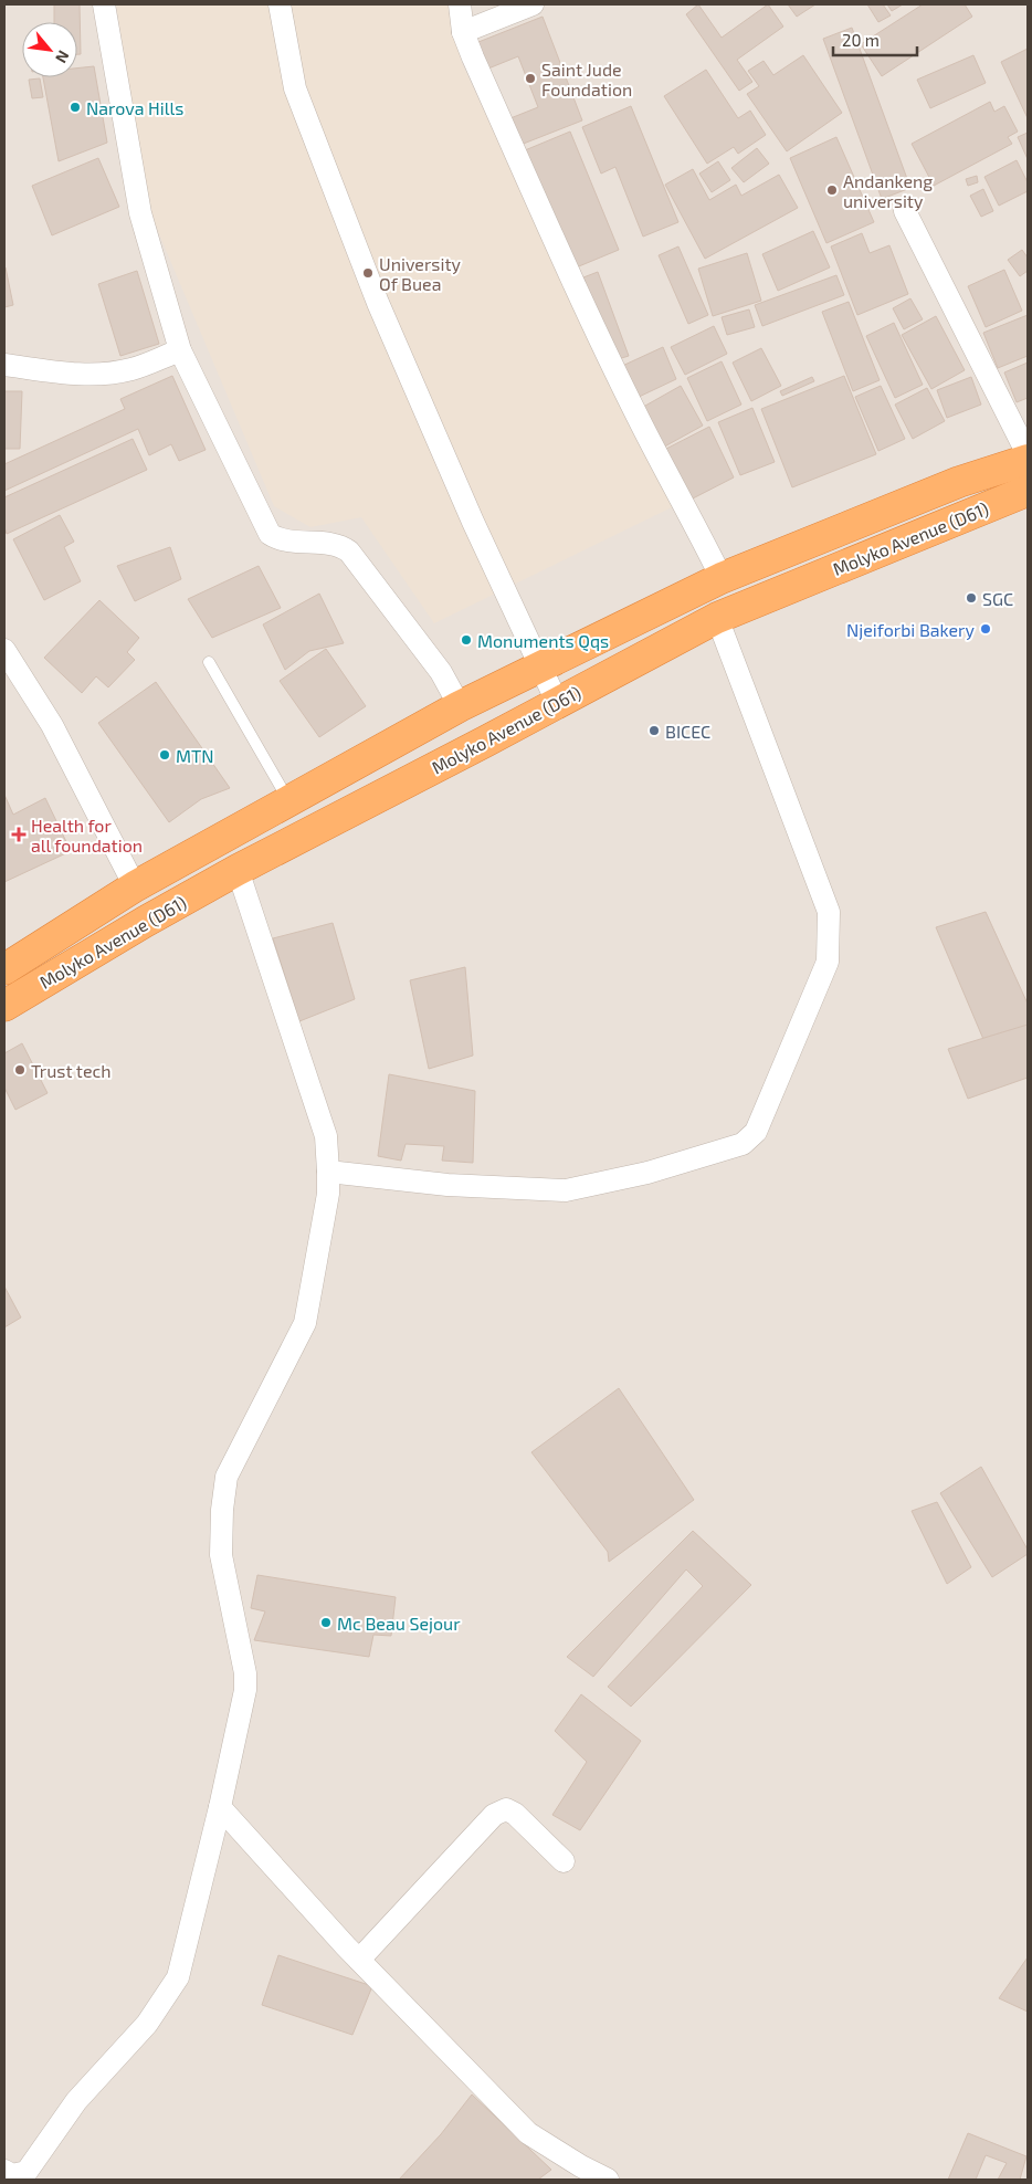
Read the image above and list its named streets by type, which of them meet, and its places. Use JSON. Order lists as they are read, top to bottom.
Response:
{
  "streets": {
    "highway": ["Molyko Avenue (D61)"]
  },
  "places": {
    "other": [
      "Saint Jude Foundation",
      "Narova Hills",
      "Andankeng university",
      "University Of Buea",
      "SGC",
      "Njeiforbi Bakery",
      "Monuments Qqs",
      "BICEC",
      "MTN",
      "Trust tech",
      "Mc Beau Sejour"
    ],
    "health": ["Health for all foundation"]
  },
  "scale_bar": "20 m",
  "north": "bottom right"
}
